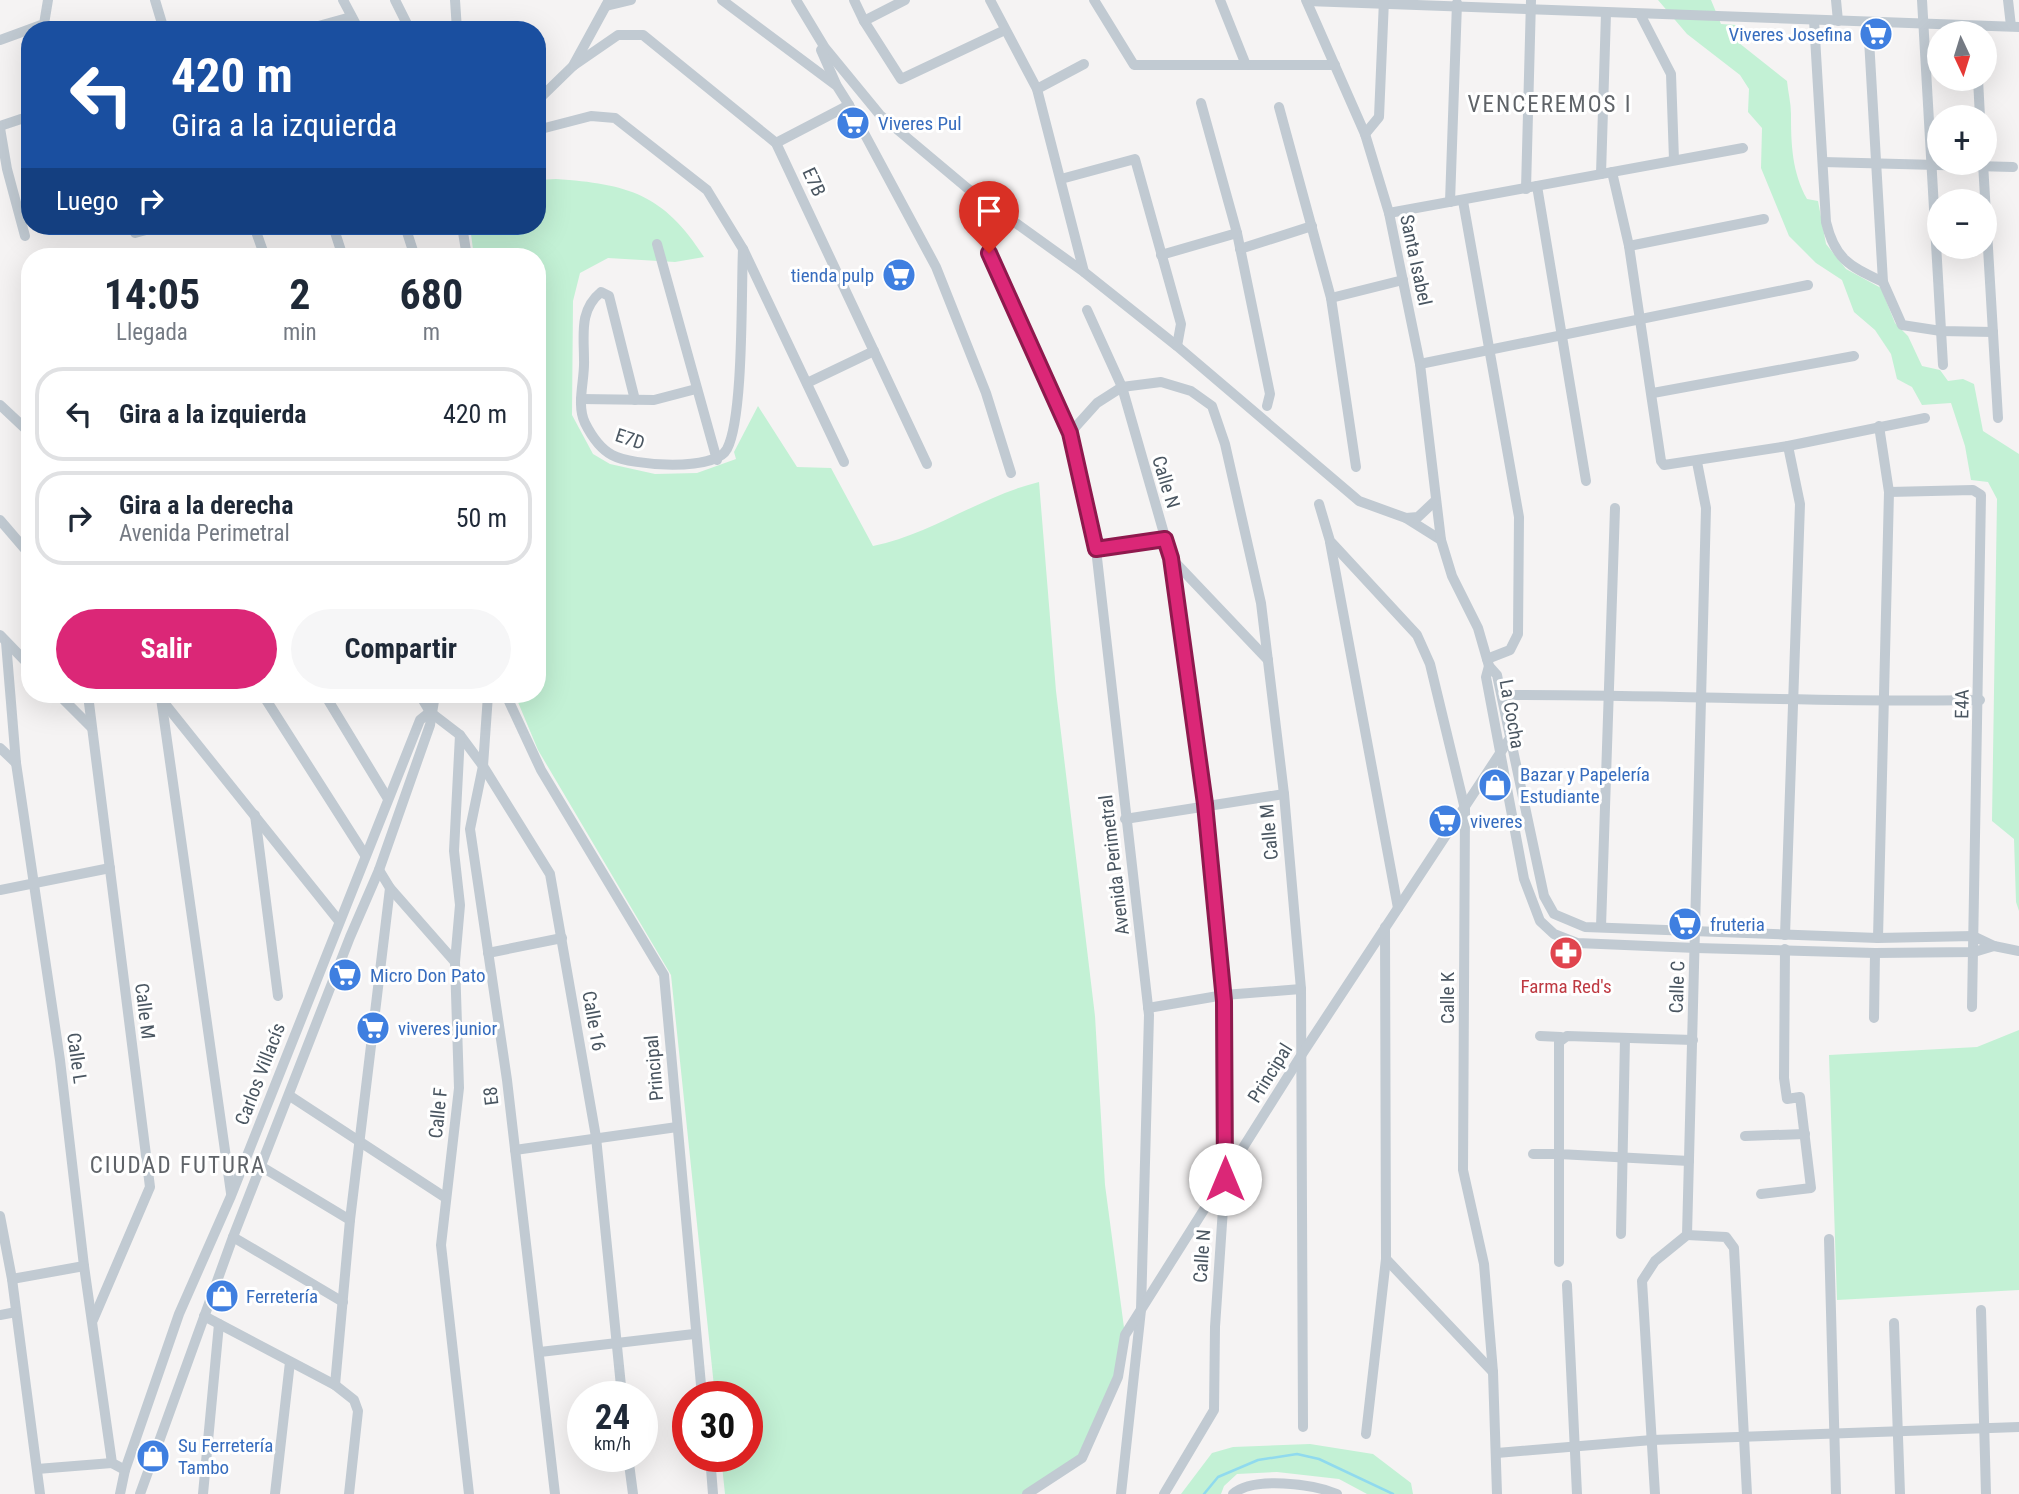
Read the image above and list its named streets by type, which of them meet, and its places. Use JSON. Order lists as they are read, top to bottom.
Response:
{
  "streets": {
    "street": [
      "E7B",
      "Santa Isabel",
      "E7D",
      "Calle N",
      "E4A",
      "La Cocha",
      "Calle M",
      "Avenida Perimetral",
      "Calle C",
      "Calle K",
      "Calle 16",
      "Calle L",
      "Principal",
      "Carlos Villacís",
      "E8",
      "Calle F"
    ]
  },
  "crossings": [
    ["Santa Isabel", "La Cocha"],
    ["Calle N", "Calle M"],
    ["Calle N", "Principal"],
    ["E4A", "La Cocha"],
    ["La Cocha", "Calle C"],
    ["La Cocha", "Principal"],
    ["Calle M", "Avenida Perimetral"],
    ["Calle M", "Calle L"],
    ["Calle M", "Principal"],
    ["Avenida Perimetral", "Principal"],
    ["Calle K", "Principal"],
    ["Calle 16", "Carlos Villacís"],
    ["Calle 16", "E8"],
    ["Calle 16", "Calle F"]
  ],
  "districts": ["VENCEREMOS I", "CIUDAD FUTURA"],
  "places": {
    "supermarket": [
      "Viveres Josefina",
      "Viveres Pul",
      "tienda pulp",
      "viveres",
      "fruteria",
      "Micro Don Pato",
      "viveres junior"
    ],
    "shop": ["Bazar y Papelería Estudiante", "Ferretería", "Su Ferretería Tambo"],
    "pharmacy": ["Farma Red's"]
  },
  "north": "bottom",
  "page": {
    "map_buttons": ["+", "−"],
    "turn": ["420 m", "Gira a la izquierda"],
    "then": "Luego",
    "eta": [
      "14:05",
      "Llegada",
      "2",
      "min",
      "680",
      "m"
    ],
    "list": [
      {
        "name": "Gira a la izquierda",
        "value": "420 m"
      },
      {
        "name": "Gira a la derecha",
        "note": "Avenida Perimetral",
        "value": "50 m"
      }
    ],
    "buttons": ["Salir", "Compartir"],
    "speed": "24 km/h",
    "limit": "30"
  }
}
